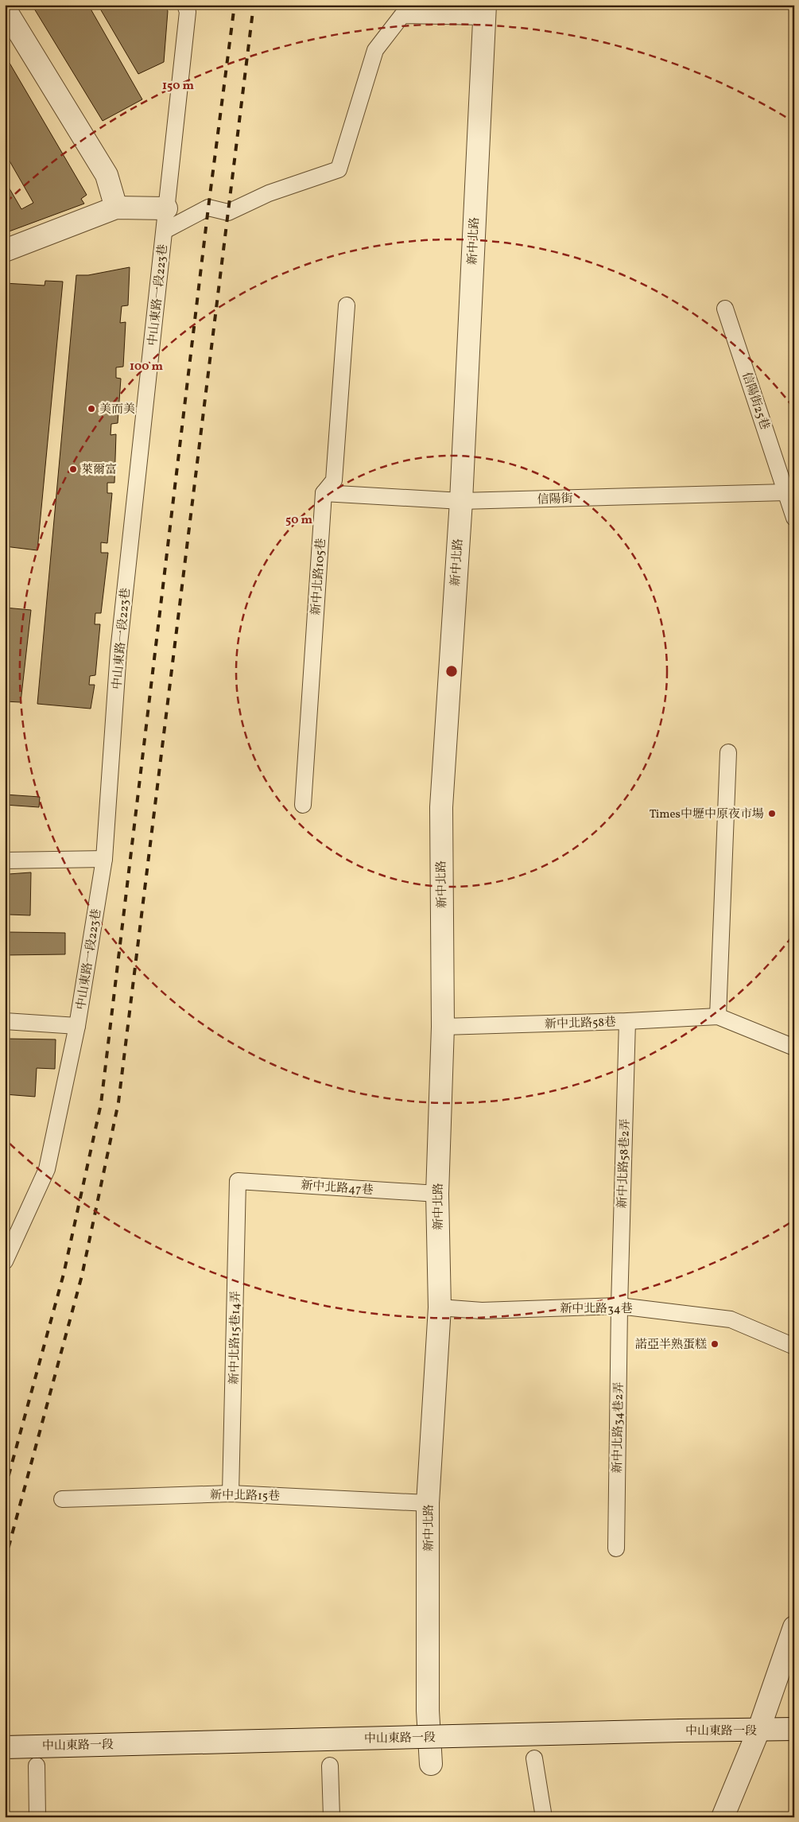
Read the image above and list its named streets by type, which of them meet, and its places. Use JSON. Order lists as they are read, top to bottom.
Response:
{
  "streets": {
    "street": ["新中北路", "中山東路一段"],
    "lane": [
      "中山東路一段223巷",
      "信陽街25巷",
      "信陽街",
      "新中北路105巷",
      "新中北路58巷",
      "新中北路58巷2弄",
      "新中北路47巷",
      "新中北路34巷",
      "新中北路15巷14弄",
      "新中北路34巷2弄",
      "新中北路15巷"
    ]
  },
  "crossings": [
    ["新中北路", "信陽街"],
    ["新中北路", "新中北路58巷"],
    ["新中北路", "新中北路47巷"],
    ["新中北路", "新中北路34巷"],
    ["新中北路", "新中北路15巷"],
    ["信陽街25巷", "信陽街"],
    ["信陽街", "新中北路105巷"],
    ["新中北路58巷", "新中北路58巷2弄"],
    ["新中北路58巷2弄", "新中北路34巷"],
    ["新中北路58巷2弄", "新中北路34巷2弄"],
    ["新中北路47巷", "新中北路15巷14弄"],
    ["新中北路34巷", "新中北路34巷2弄"],
    ["新中北路15巷14弄", "新中北路15巷"]
  ],
  "places": [
    "美而美",
    "萊爾富",
    "Times中壢中原夜市場",
    "諾亞半熟蛋糕"
  ],
  "rings": ["150 m", "100 m", "50 m"]
}
